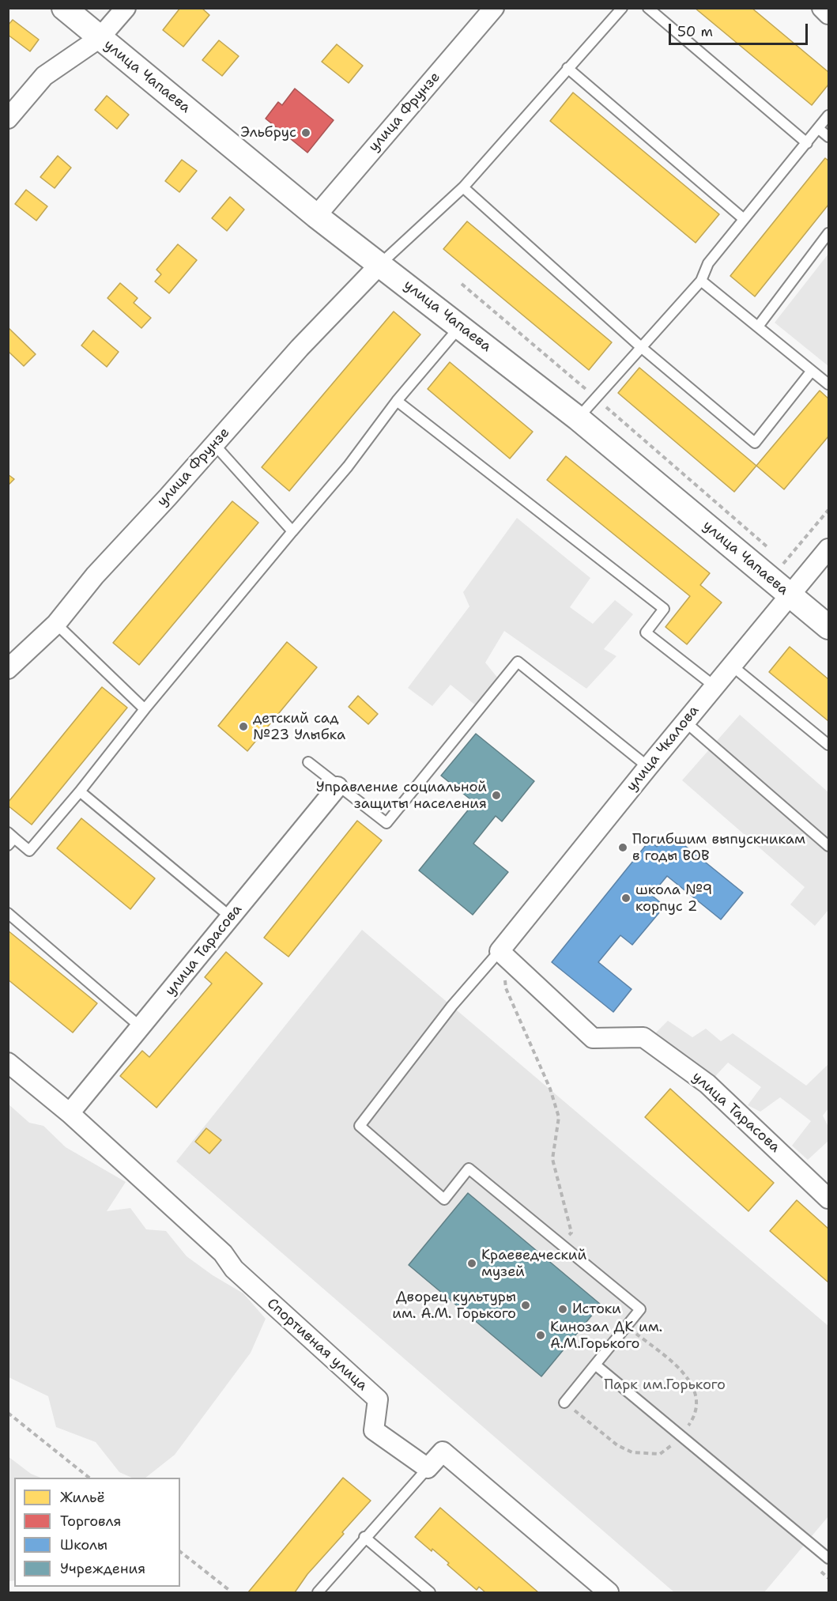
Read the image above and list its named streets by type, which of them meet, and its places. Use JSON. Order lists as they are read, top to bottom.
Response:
{
  "streets": {
    "street": [
      "улица Чапаева",
      "улица Фрунзе",
      "улица Чкалова",
      "улица Тарасова",
      "Спортивная улица"
    ]
  },
  "crossings": [
    ["улица Чапаева", "улица Фрунзе"],
    ["улица Чапаева", "улица Чкалова"],
    ["улица Чкалова", "улица Тарасова"],
    ["улица Тарасова", "Спортивная улица"]
  ],
  "parks": ["Парк им.Горького"],
  "places": [
    "Эльбрус",
    "детский сад №23 Улыбка",
    "Управление социальной защиты населения",
    "Погибшим выпускникам в годы ВОВ",
    "школа №9 корпус 2",
    "Краеведческий музей",
    "Дворец культуры им. А.М. Горького",
    "Истоки",
    "Кинозал ДК им. А.М.Горького"
  ],
  "legend": [
    "Жильё",
    "Торговля",
    "Школы",
    "Учреждения"
  ],
  "scale_bar": "50 m"
}
